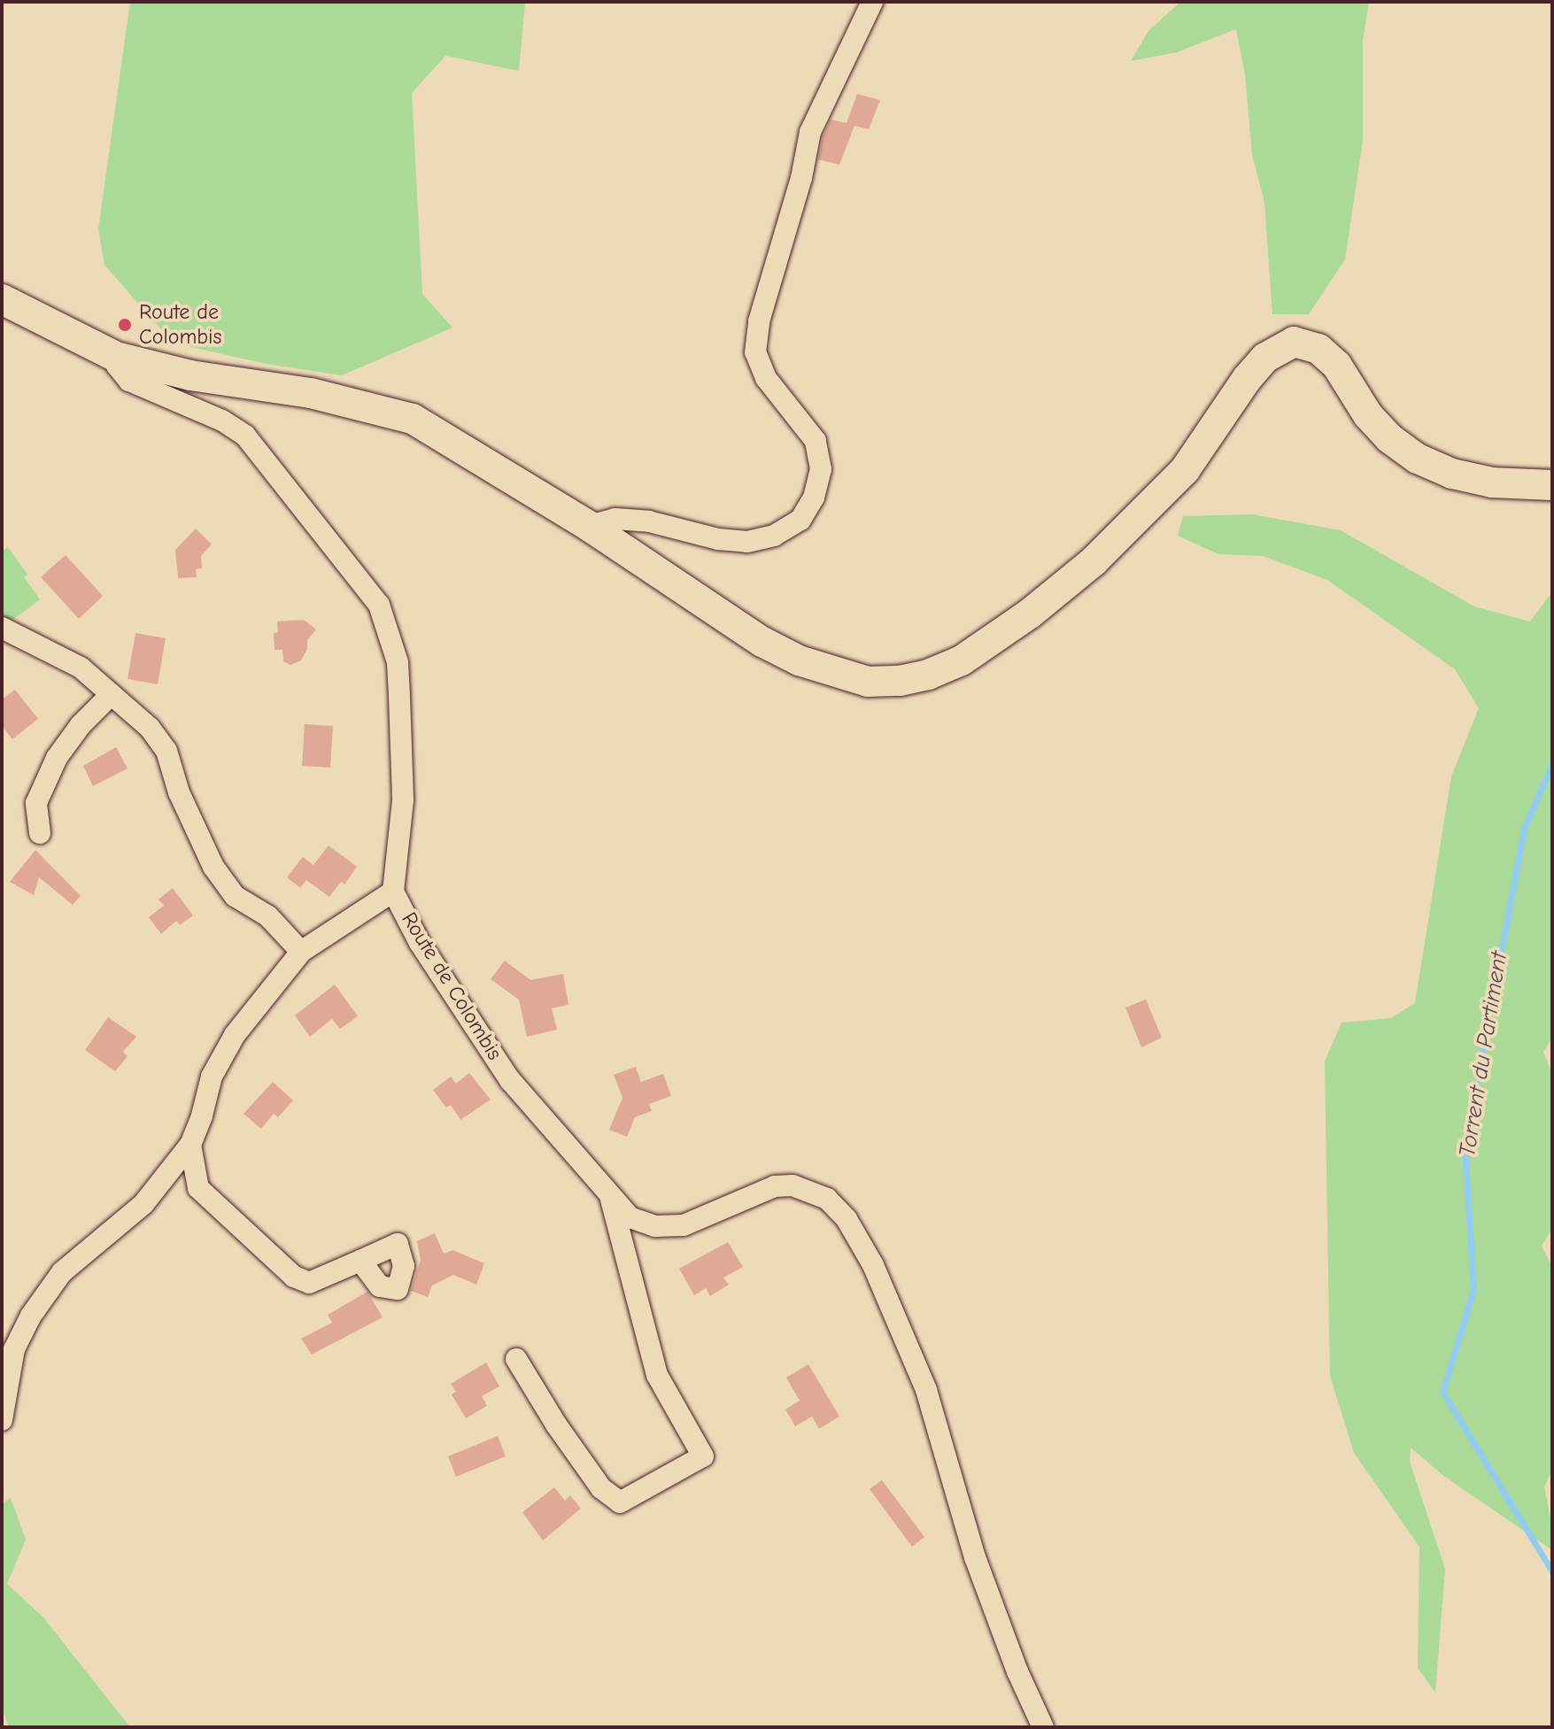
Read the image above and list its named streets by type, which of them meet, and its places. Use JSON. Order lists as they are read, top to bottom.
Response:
{
  "streets": {
    "street": ["Route de Colombis"]
  },
  "water": ["Torrent du Partiment"],
  "places": ["Route de Colombis"]
}
